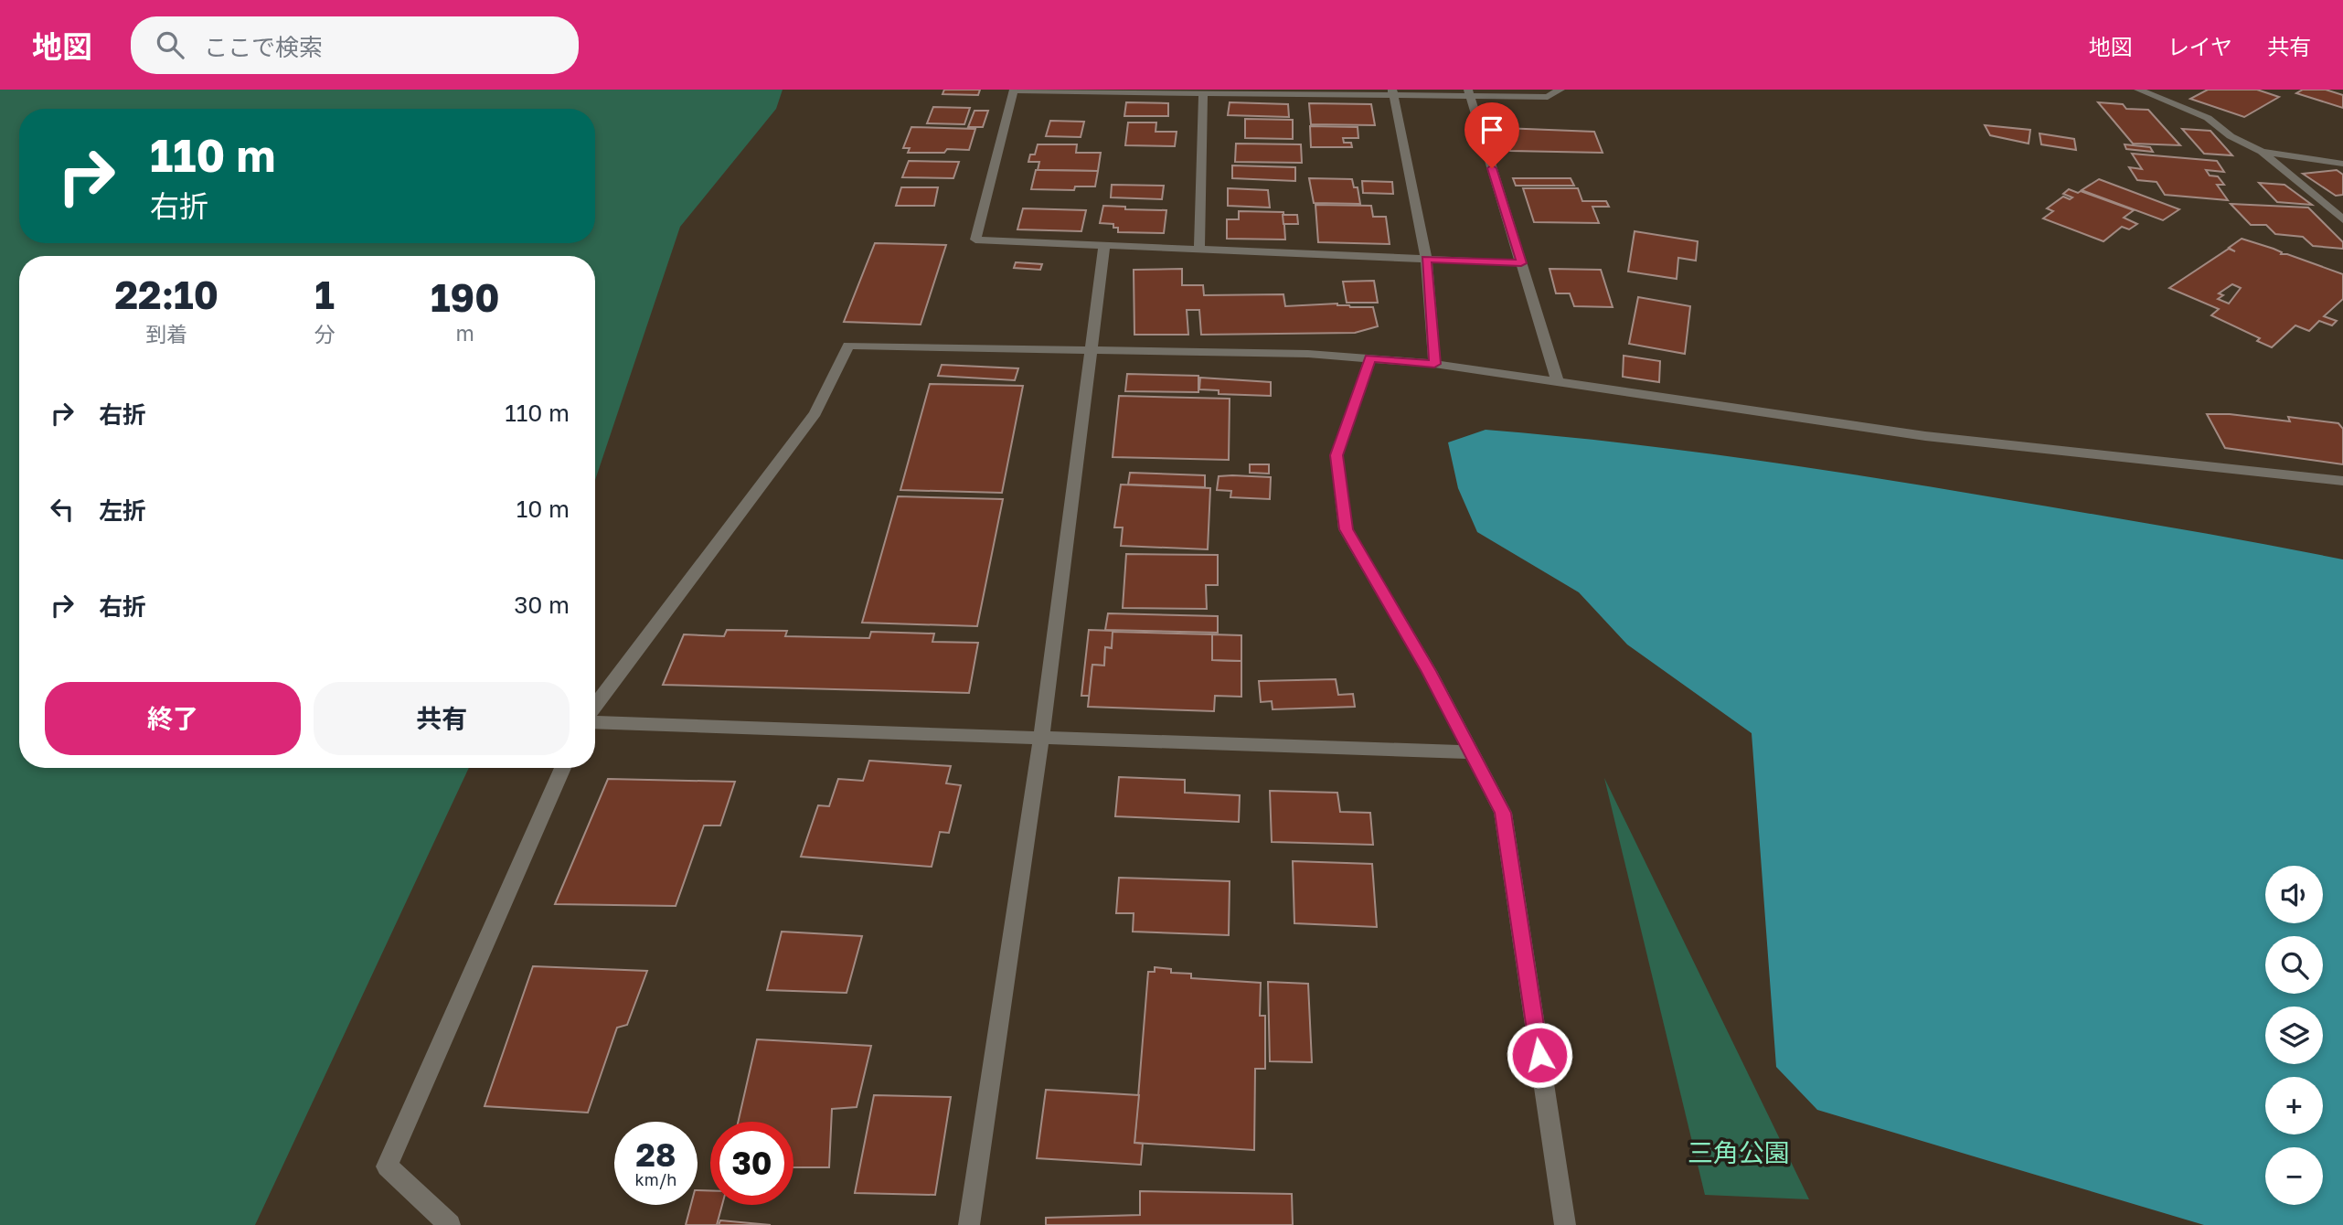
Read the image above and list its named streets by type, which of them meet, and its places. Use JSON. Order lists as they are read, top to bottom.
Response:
{
  "parks": ["三角公園"],
  "page": {
    "header": "地図",
    "search": "ここで検索",
    "nav": ["地図", "レイヤ", "共有"],
    "turn": ["110 m", "右折"],
    "eta": [
      "22:10",
      "到着",
      "1",
      "分",
      "190",
      "m"
    ],
    "list": [
      {
        "name": "右折",
        "value": "110 m"
      },
      {
        "name": "左折",
        "value": "10 m"
      },
      {
        "name": "右折",
        "value": "30 m"
      }
    ],
    "buttons": ["終了", "共有"],
    "map_buttons": ["+", "−"],
    "speed": "28 km/h",
    "limit": "30"
  }
}
